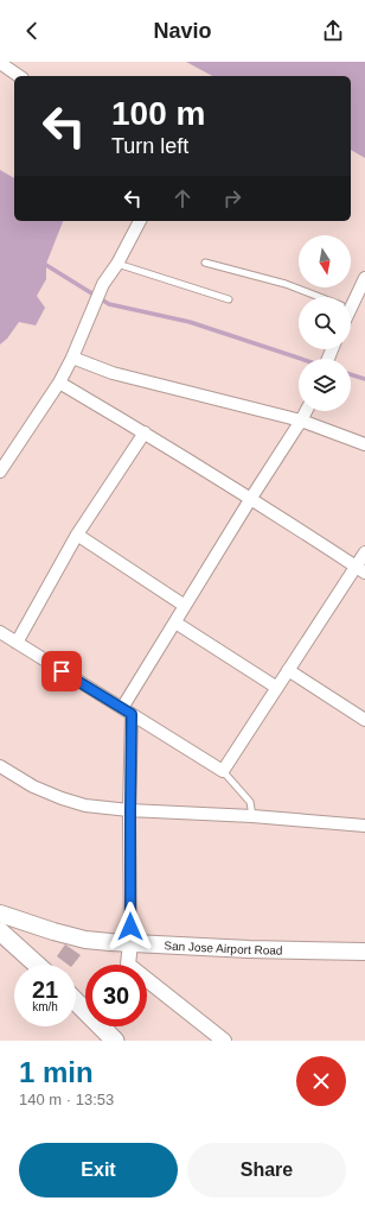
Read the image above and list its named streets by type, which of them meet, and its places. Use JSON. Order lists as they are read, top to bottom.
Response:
{
  "streets": {
    "main road": ["San Jose Airport Road"]
  },
  "north": "bottom",
  "page": {
    "header": "Navio",
    "turn": ["100 m", "Turn left"],
    "speed": "21 km/h",
    "limit": "30",
    "heading": ["1 min", "140 m · 13:53"],
    "buttons": ["Exit", "Share"]
  }
}
